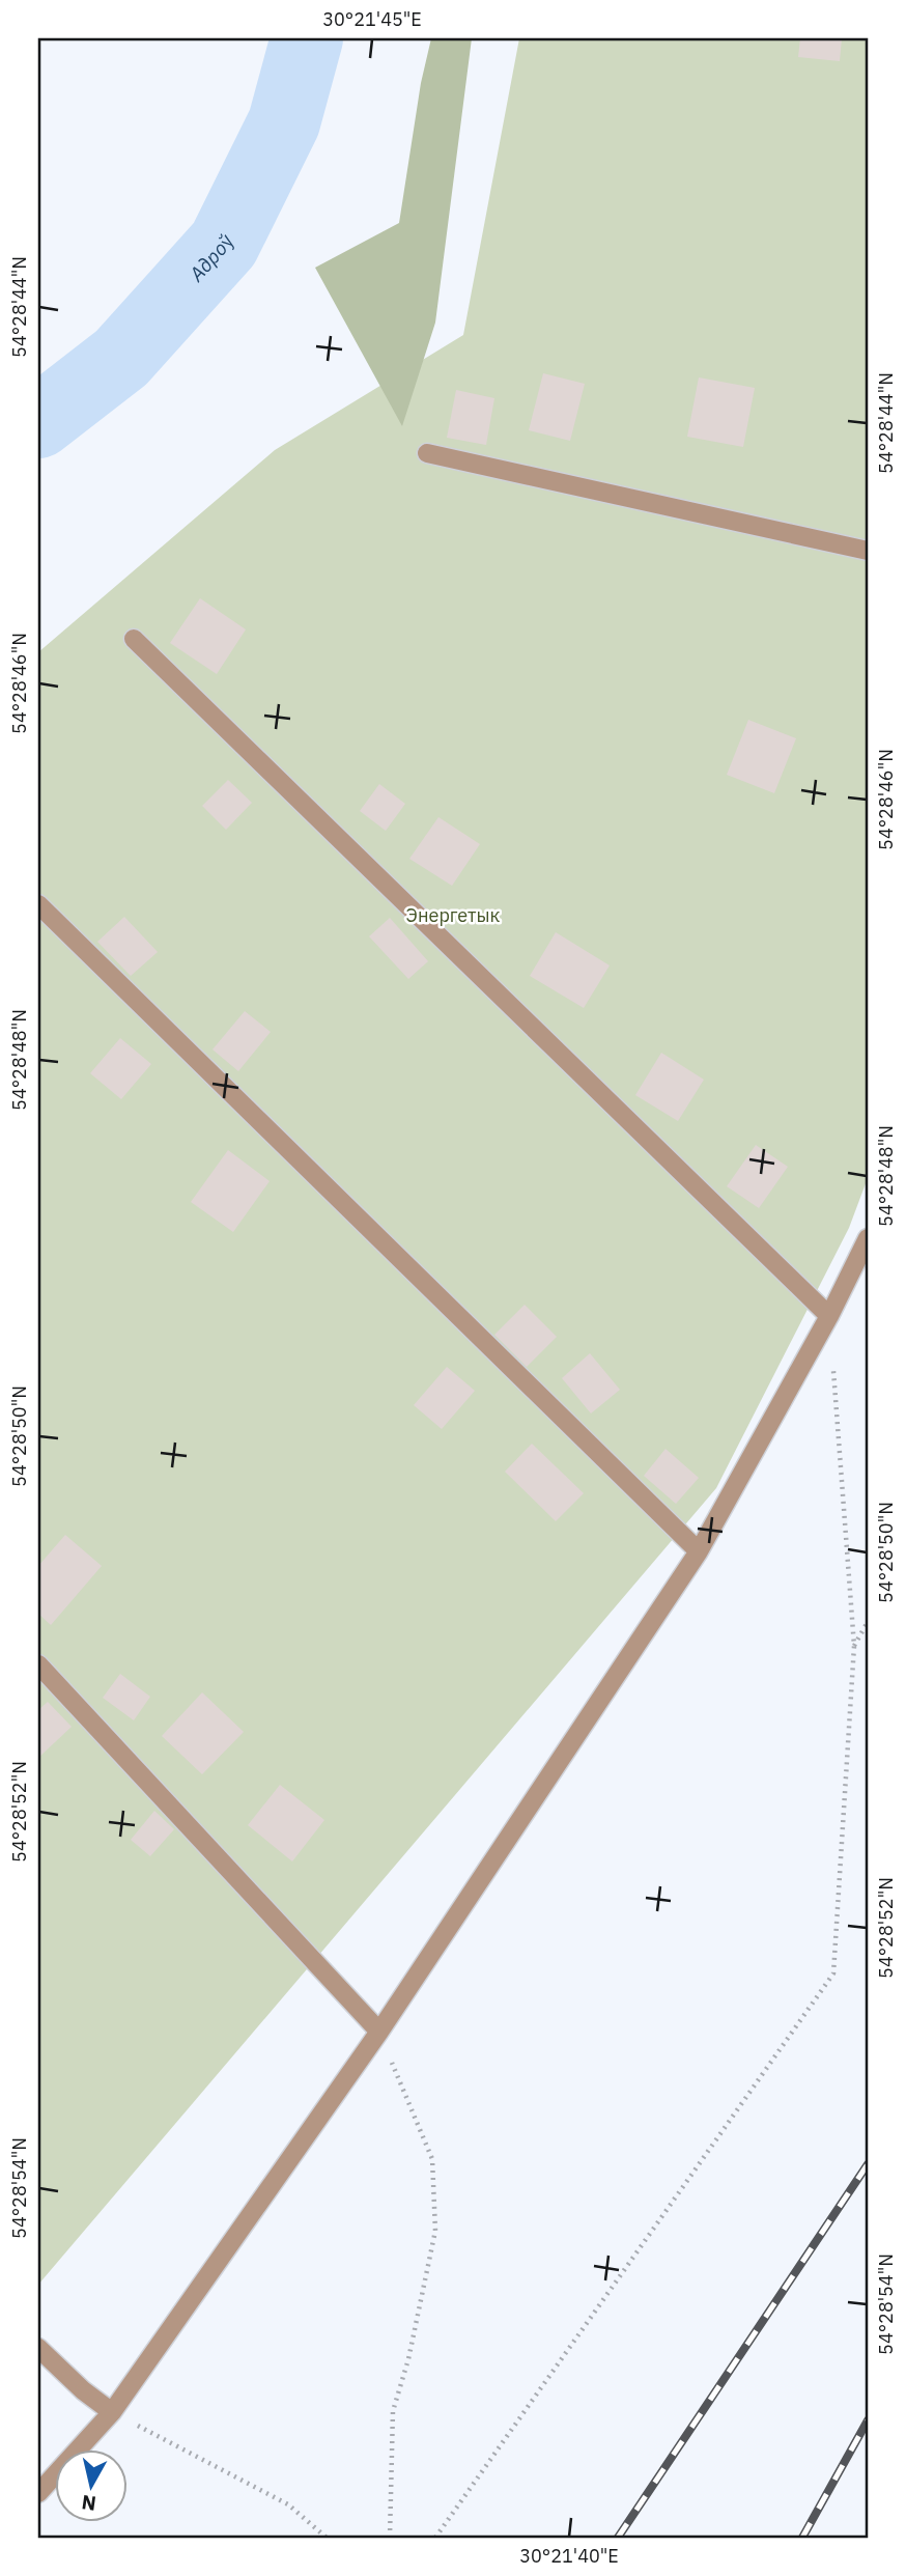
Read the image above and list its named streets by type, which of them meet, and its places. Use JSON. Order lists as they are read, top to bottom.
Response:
{
  "water": ["Адроў"],
  "parks": ["Энергетык"],
  "north": "bottom",
  "coordinates": [
    "30°21'45\"E",
    "54°28'44\"N",
    "54°28'46\"N",
    "54°28'48\"N",
    "54°28'50\"N",
    "54°28'52\"N",
    "54°28'54\"N",
    "30°21'40\"E"
  ]
}
